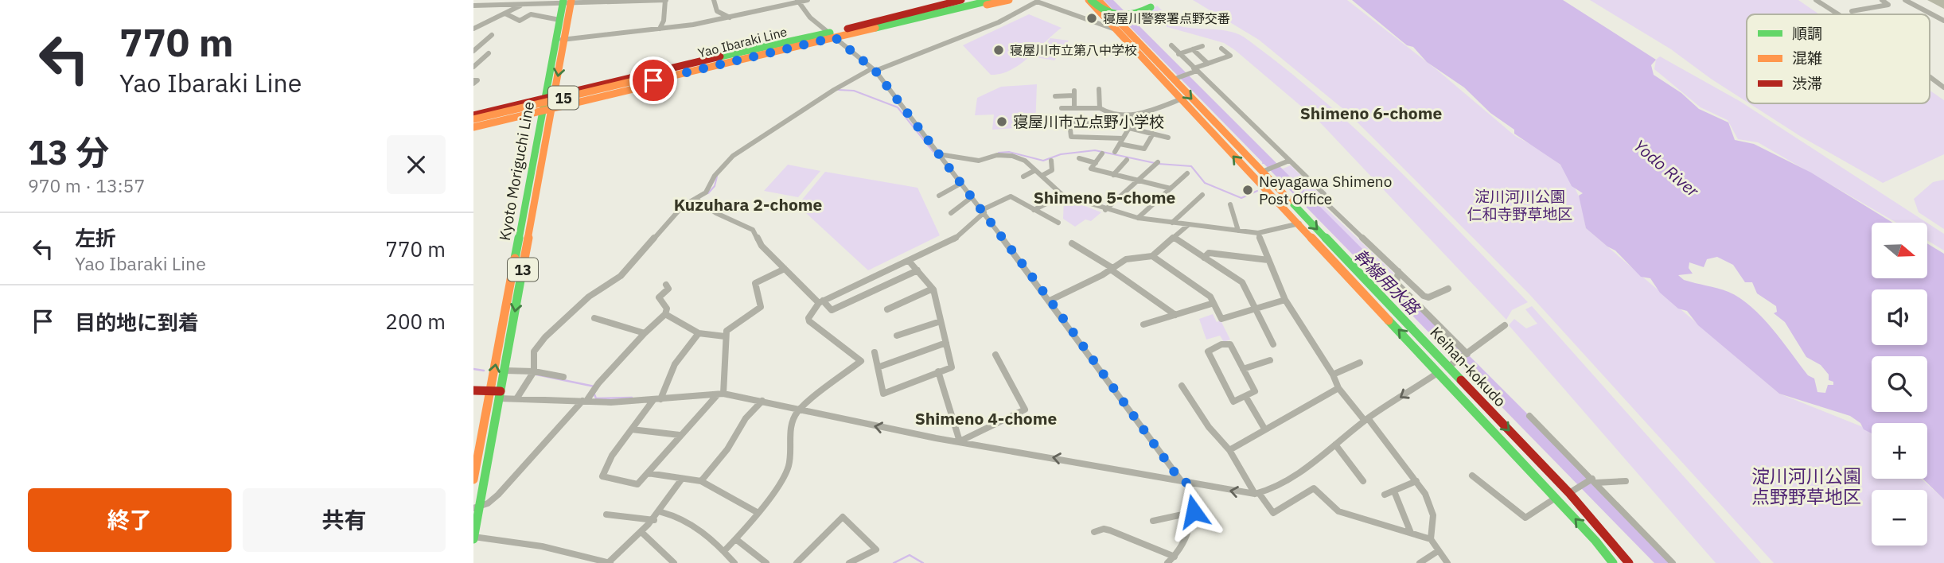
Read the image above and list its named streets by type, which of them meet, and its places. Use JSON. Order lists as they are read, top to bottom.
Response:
{
  "streets": {
    "main road": [
      "Yao Ibaraki Line",
      "15",
      "Kyoto Moriguchi Line",
      "13",
      "Keihan-kokudo"
    ]
  },
  "crossings": [
    ["Yao Ibaraki Line", "15"],
    ["15", "Kyoto Moriguchi Line"]
  ],
  "districts": [
    "Shimeno 6-chome",
    "Shimeno 5-chome",
    "Kuzuhara 2-chome",
    "Shimeno 4-chome"
  ],
  "water": ["Yodo River", "幹線用水路"],
  "parks": ["淀川河川公園 仁和寺野草地区", "淀川河川公園 点野野草地区"],
  "places": [
    "寝屋川警察署点野交番",
    "寝屋川市立第八中学校",
    "寝屋川市立点野小学校",
    "Neyagawa Shimeno Post Office"
  ],
  "legend": ["順調", "混雑", "渋滞"],
  "north": "right",
  "page": {
    "turn": ["770 m", "Yao Ibaraki Line"],
    "heading": ["13 分", "970 m · 13:57"],
    "list": [
      {
        "name": "左折",
        "note": "Yao Ibaraki Line",
        "value": "770 m"
      },
      {
        "name": "目的地に到着",
        "value": "200 m"
      }
    ],
    "map_buttons": ["+", "−"],
    "buttons": ["終了", "共有"]
  }
}
